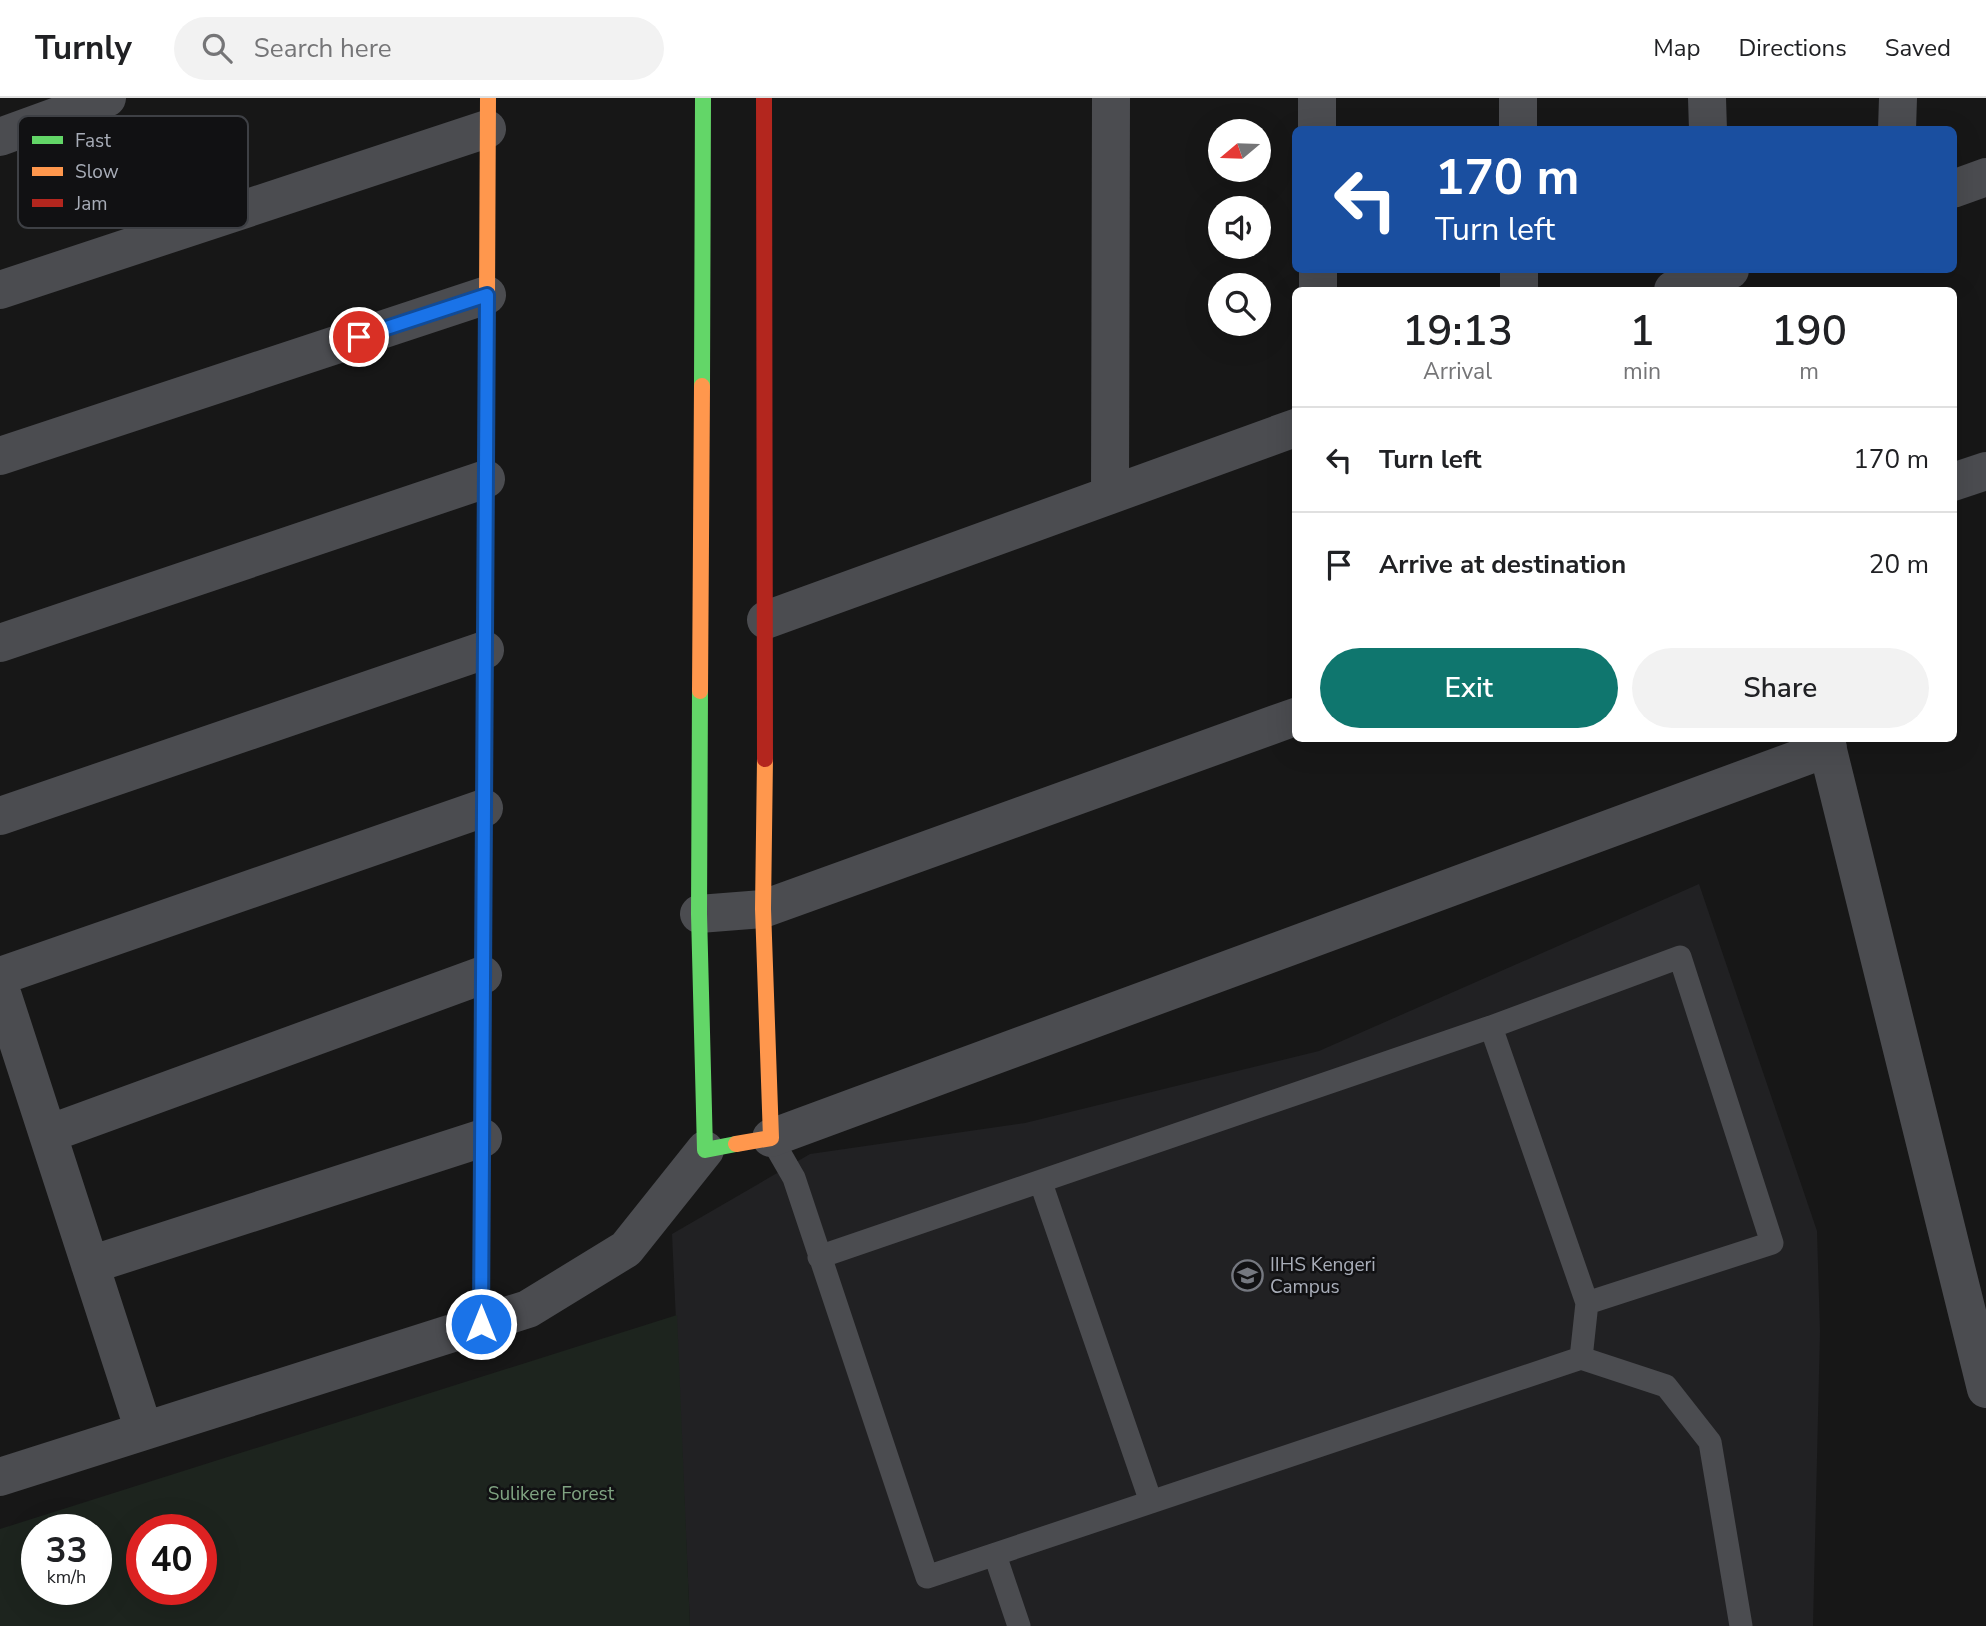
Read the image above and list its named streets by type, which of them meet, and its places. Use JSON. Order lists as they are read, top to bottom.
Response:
{
  "parks": ["Sulikere Forest"],
  "places": {
    "school or university": ["IIHS Kengeri Campus"]
  },
  "legend": ["Fast", "Slow", "Jam"],
  "north": "left",
  "page": {
    "header": "Turnly",
    "search": "Search here",
    "nav": ["Map", "Directions", "Saved"],
    "turn": ["170 m", "Turn left"],
    "eta": [
      "19:13",
      "Arrival",
      "1",
      "min",
      "190",
      "m"
    ],
    "list": [
      {
        "name": "Turn left",
        "value": "170 m"
      },
      {
        "name": "Arrive at destination",
        "value": "20 m"
      }
    ],
    "buttons": ["Exit", "Share"],
    "speed": "33 km/h",
    "limit": "40"
  }
}
